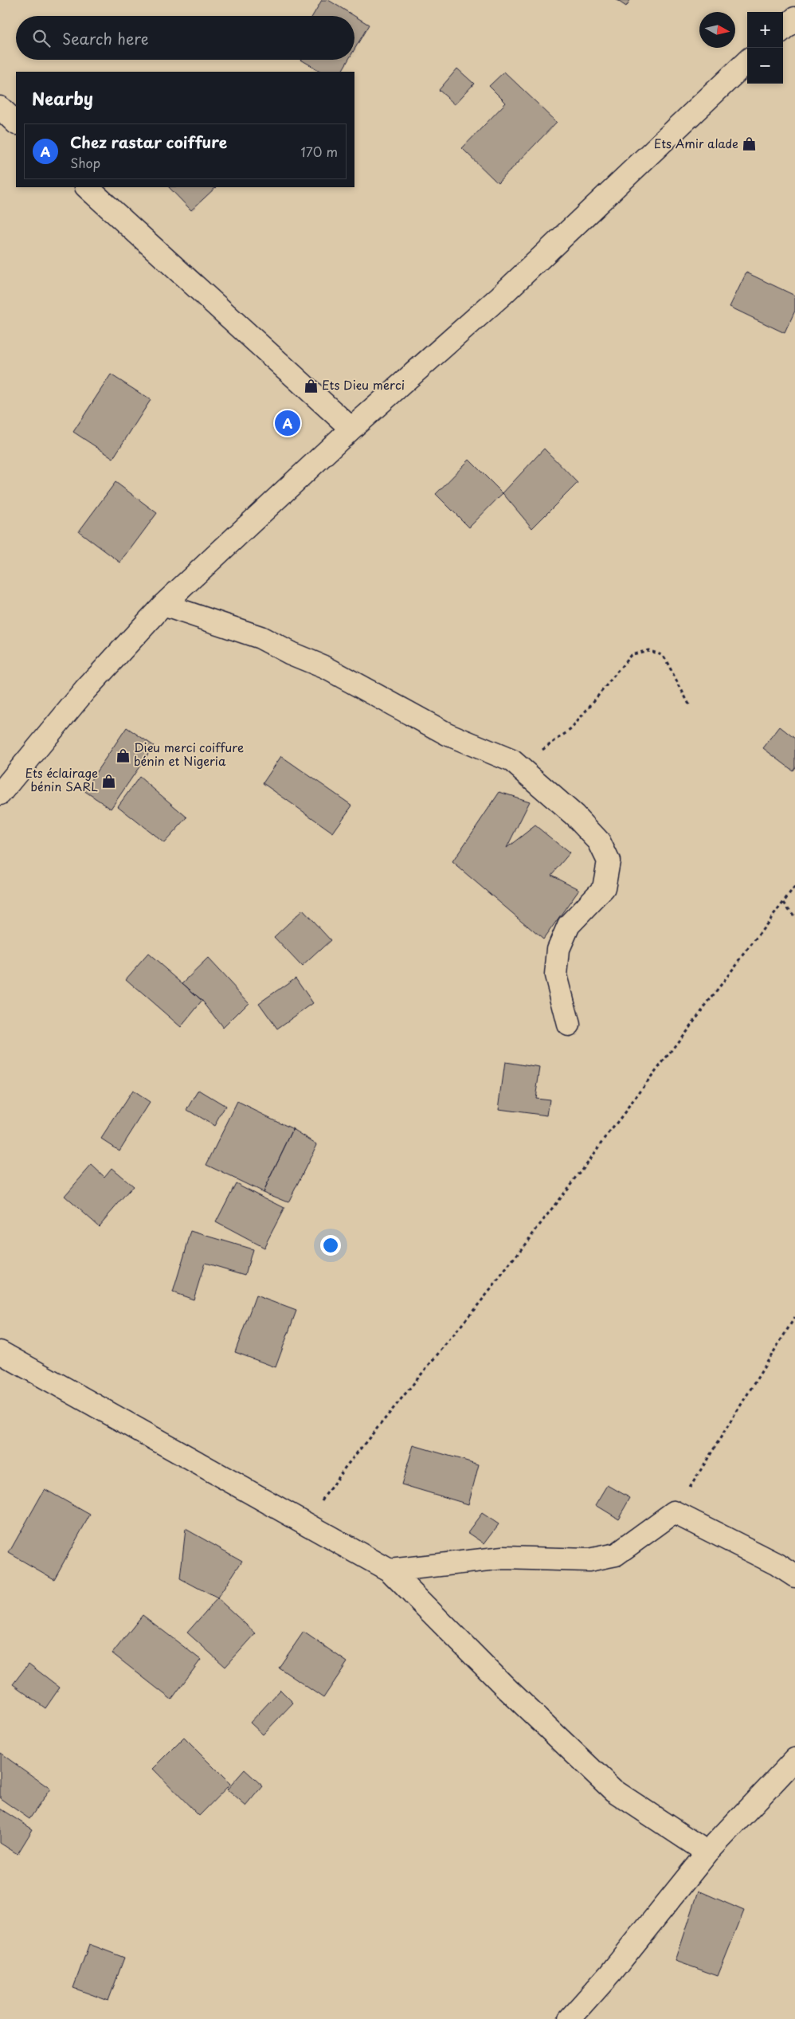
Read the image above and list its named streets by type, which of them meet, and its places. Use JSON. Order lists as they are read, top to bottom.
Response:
{
  "places": {
    "shop": [
      "Ets Amir alade",
      "Ets Dieu merci",
      "Dieu merci coiffure bénin et Nigeria",
      "Ets éclairage bénin SARL"
    ]
  },
  "north": "right",
  "page": {
    "map_buttons": ["+", "−"],
    "search": "Search here",
    "heading": "Nearby",
    "list": [
      {
        "mark": "A",
        "name": "Chez rastar coiffure",
        "note": "Shop",
        "value": "170 m"
      }
    ],
    "pins": "A"
  }
}
